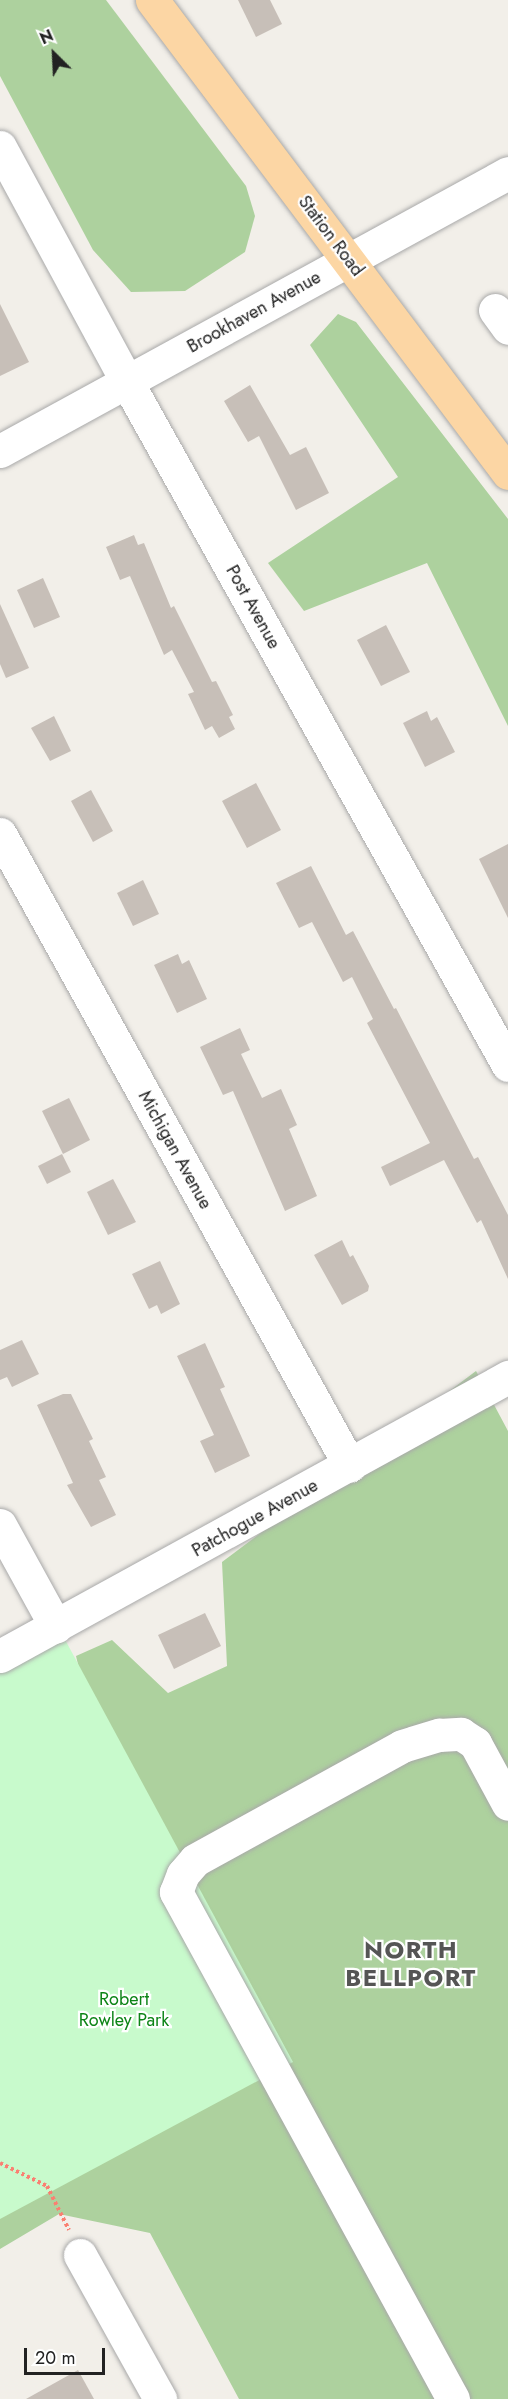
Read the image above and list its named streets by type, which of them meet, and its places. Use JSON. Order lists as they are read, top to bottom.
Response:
{
  "streets": {
    "main road": ["Station Road"],
    "street": [
      "Brookhaven Avenue",
      "Post Avenue",
      "Michigan Avenue",
      "Patchogue Avenue"
    ]
  },
  "crossings": [
    ["Station Road", "Brookhaven Avenue"],
    ["Brookhaven Avenue", "Post Avenue"],
    ["Michigan Avenue", "Patchogue Avenue"]
  ],
  "districts": ["NORTH BELLPORT"],
  "parks": ["Robert Rowley Park"],
  "scale_bar": "20 m",
  "north": "top left"
}
